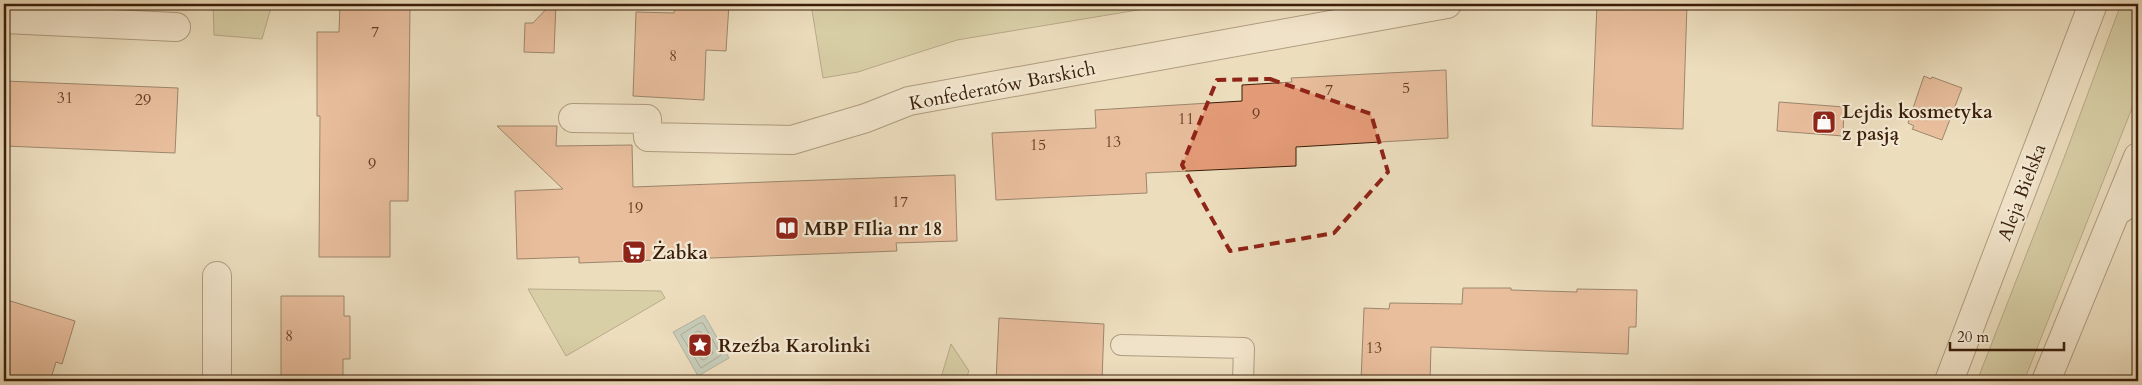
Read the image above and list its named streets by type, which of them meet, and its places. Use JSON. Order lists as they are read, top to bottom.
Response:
{
  "streets": {
    "street": ["Konfederatów Barskich", "Aleja Bielska"]
  },
  "places": {
    "shop": ["Lejdis kosmetyka z pasją"],
    "library": ["MBP FIlia nr 18"],
    "supermarket": ["Żabka"],
    "place": ["Rzeźba Karolinki"]
  },
  "house_numbers": [
    "7",
    "8",
    "5",
    "7",
    "31",
    "29",
    "9",
    "11",
    "13",
    "15",
    "9",
    "17",
    "19",
    "8",
    "13"
  ],
  "scale_bar": "20 m"
}
